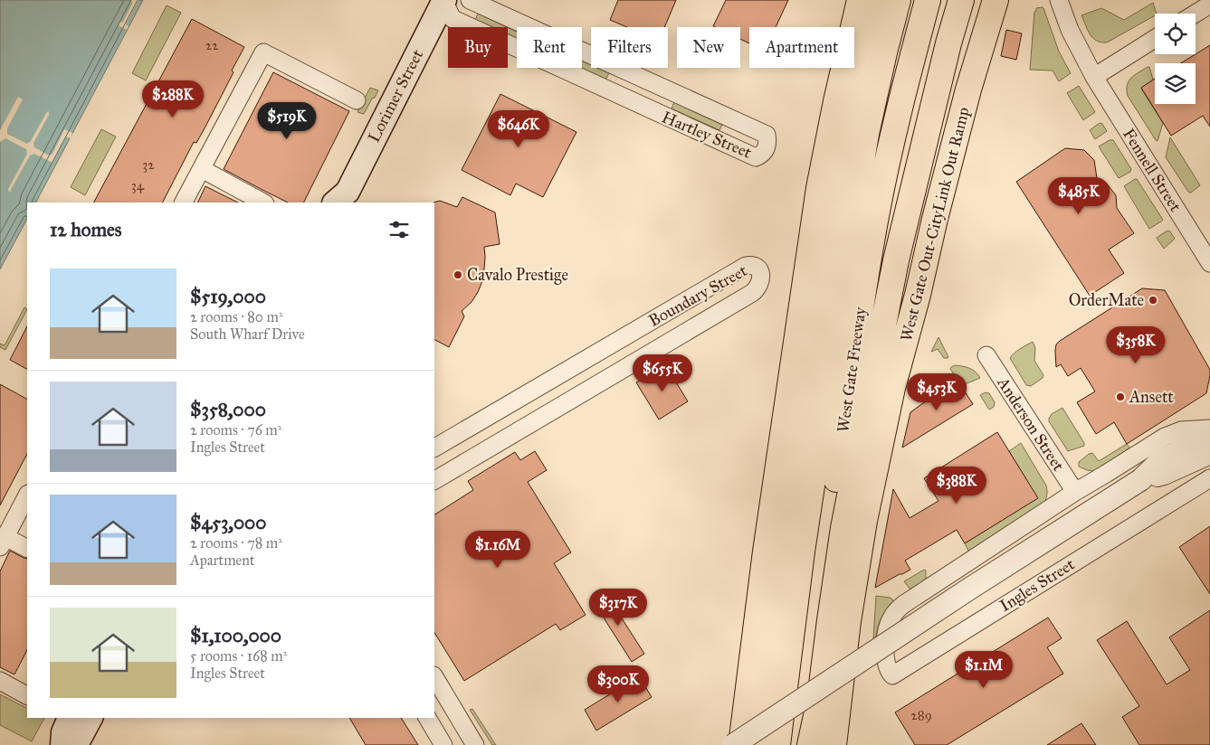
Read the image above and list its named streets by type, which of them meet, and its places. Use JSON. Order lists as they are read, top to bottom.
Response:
{
  "streets": {
    "highway": ["West Gate Out-CityLink Out Ramp", "West Gate Freeway"],
    "main road": ["Lorimer Street"],
    "street": [
      "Hartley Street",
      "Fennell Street",
      "Boundary Street",
      "Anderson Street",
      "Ingles Street"
    ]
  },
  "crossings": [
    ["Lorimer Street", "Hartley Street"],
    ["Anderson Street", "Ingles Street"]
  ],
  "places": ["Cavalo Prestige", "OrderMate", "Ansett"],
  "house_numbers": [
    "22",
    "32",
    "34",
    "289"
  ],
  "page": {
    "chip": [
      "Buy",
      "Rent",
      "Filters",
      "New",
      "Apartment"
    ],
    "price": [
      "$288K",
      "$519K",
      "$646K",
      "$485K",
      "$358K",
      "$655K",
      "$453K",
      "$388K",
      "$1.16M",
      "$317K",
      "$1.1M",
      "$300K"
    ],
    "heading": "12 homes",
    "list": [
      {
        "name": "$519,000",
        "note": "2 rooms · 80 m² · South Wharf Drive"
      },
      {
        "name": "$358,000",
        "note": "2 rooms · 76 m² · Ingles Street"
      },
      {
        "name": "$453,000",
        "note": "2 rooms · 78 m² · Apartment"
      },
      {
        "name": "$1,100,000",
        "note": "5 rooms · 168 m² · Ingles Street"
      }
    ]
  }
}
